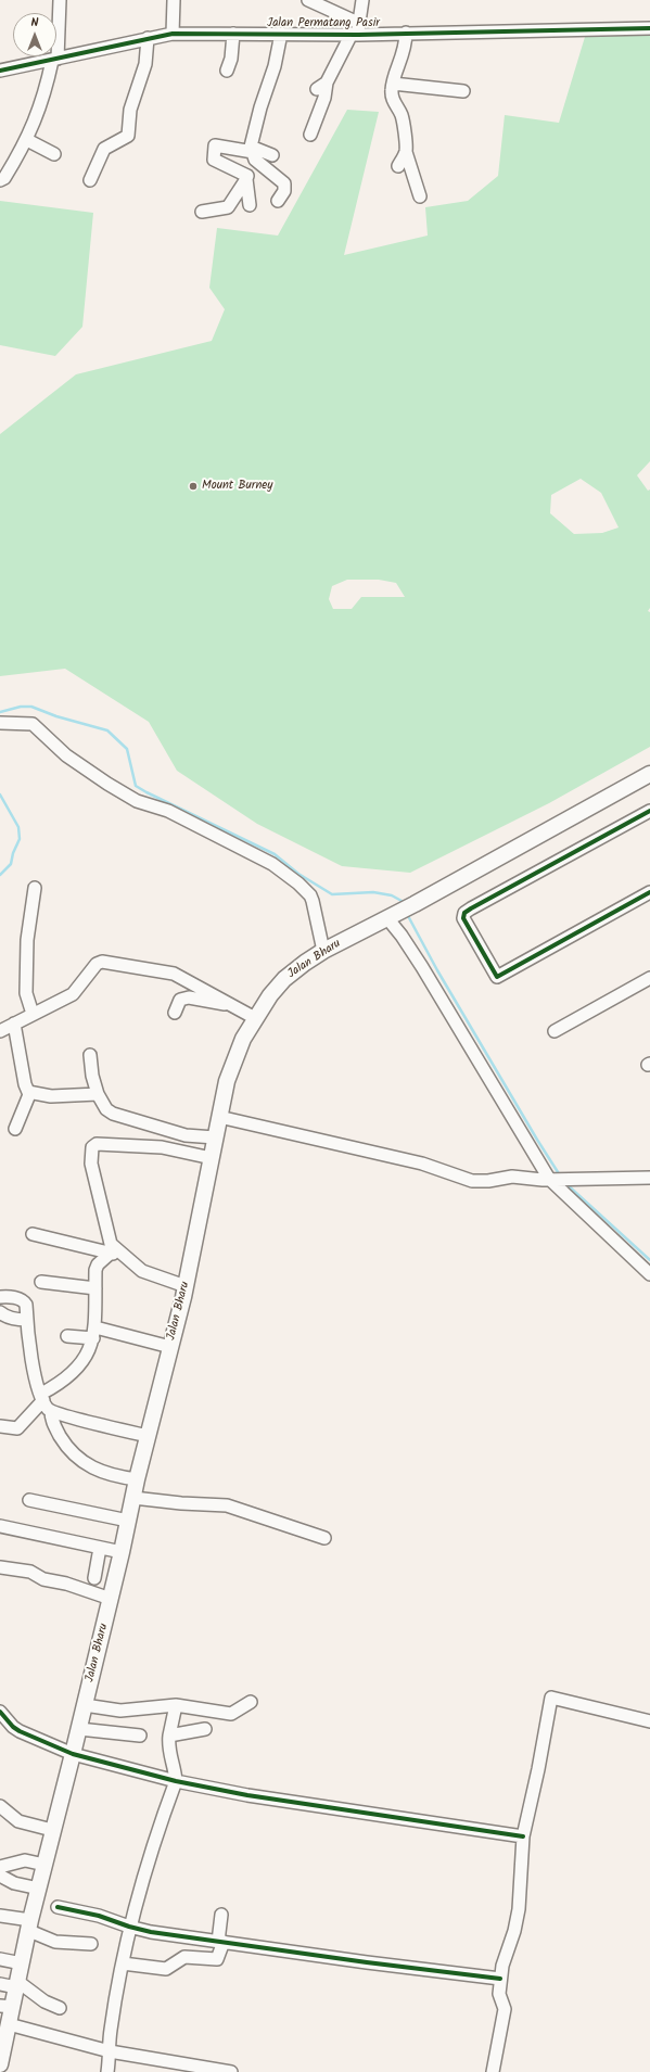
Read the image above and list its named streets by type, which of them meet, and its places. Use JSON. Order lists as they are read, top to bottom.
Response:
{
  "streets": {
    "main road": ["Jalan Bharu"],
    "street": ["Jalan Permatang Pasir"]
  },
  "places": ["Mount Burney"],
  "north": "top"
}
